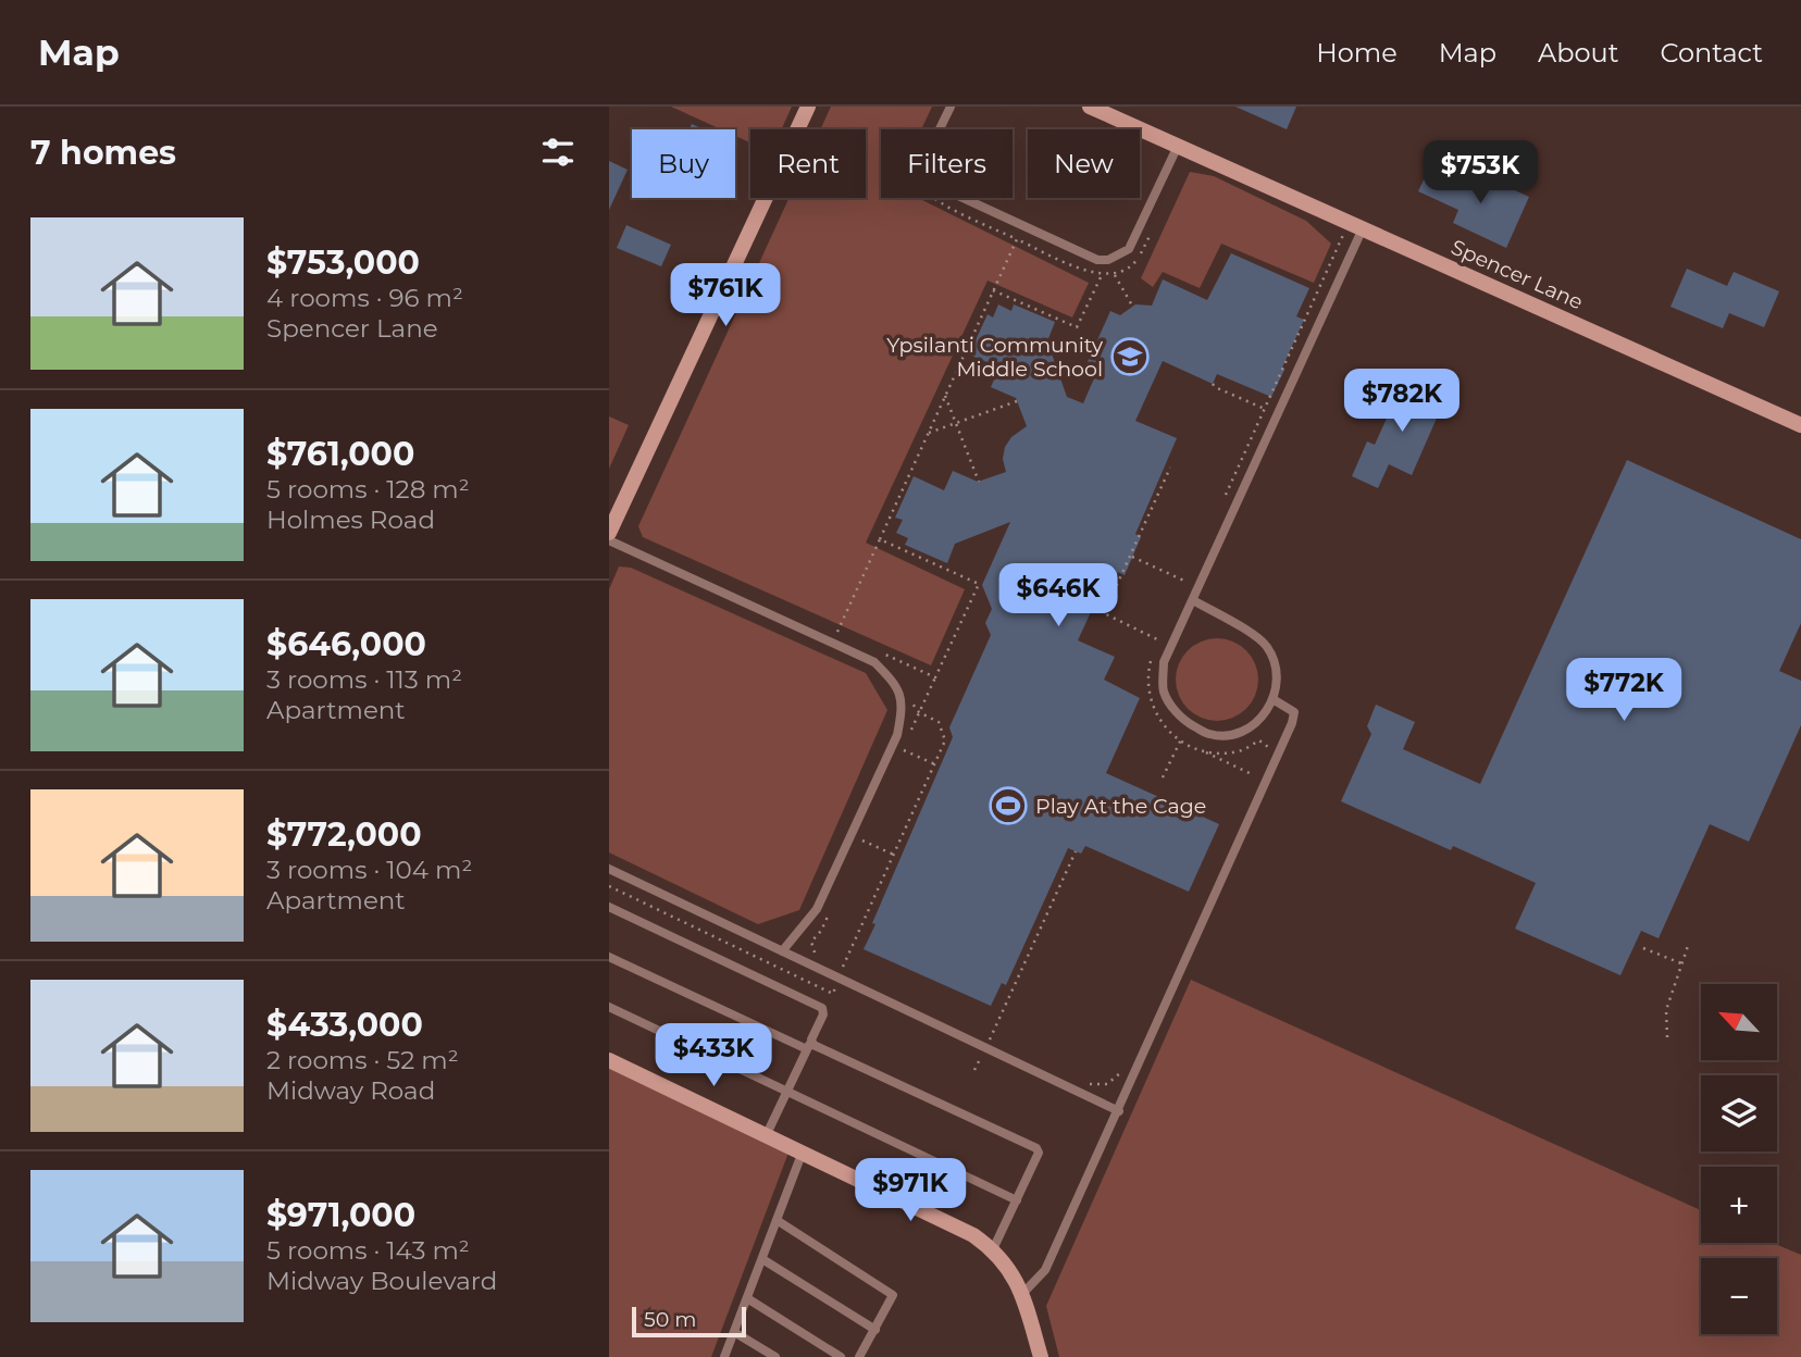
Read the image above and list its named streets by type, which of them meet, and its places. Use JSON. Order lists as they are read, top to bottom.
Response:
{
  "streets": {
    "street": ["Spencer Lane"]
  },
  "places": {
    "school or university": ["Ypsilanti Community Middle School"],
    "sports": ["Play At the Cage"]
  },
  "scale_bar": "50 m",
  "north": "top left",
  "page": {
    "header": "Map",
    "nav": [
      "Home",
      "Map",
      "About",
      "Contact"
    ],
    "heading": "7 homes",
    "chip": [
      "Buy",
      "Rent",
      "Filters",
      "New"
    ],
    "price": [
      "$753K",
      "$761K",
      "$782K",
      "$646K",
      "$772K",
      "$433K",
      "$971K"
    ],
    "list": [
      {
        "name": "$753,000",
        "note": "4 rooms · 96 m² · Spencer Lane"
      },
      {
        "name": "$761,000",
        "note": "5 rooms · 128 m² · Holmes Road"
      },
      {
        "name": "$646,000",
        "note": "3 rooms · 113 m² · Apartment"
      },
      {
        "name": "$772,000",
        "note": "3 rooms · 104 m² · Apartment"
      },
      {
        "name": "$433,000",
        "note": "2 rooms · 52 m² · Midway Road"
      },
      {
        "name": "$971,000",
        "note": "5 rooms · 143 m² · Midway Boulevard"
      }
    ],
    "map_buttons": ["+", "−"],
    "scale": "50 m"
  }
}
